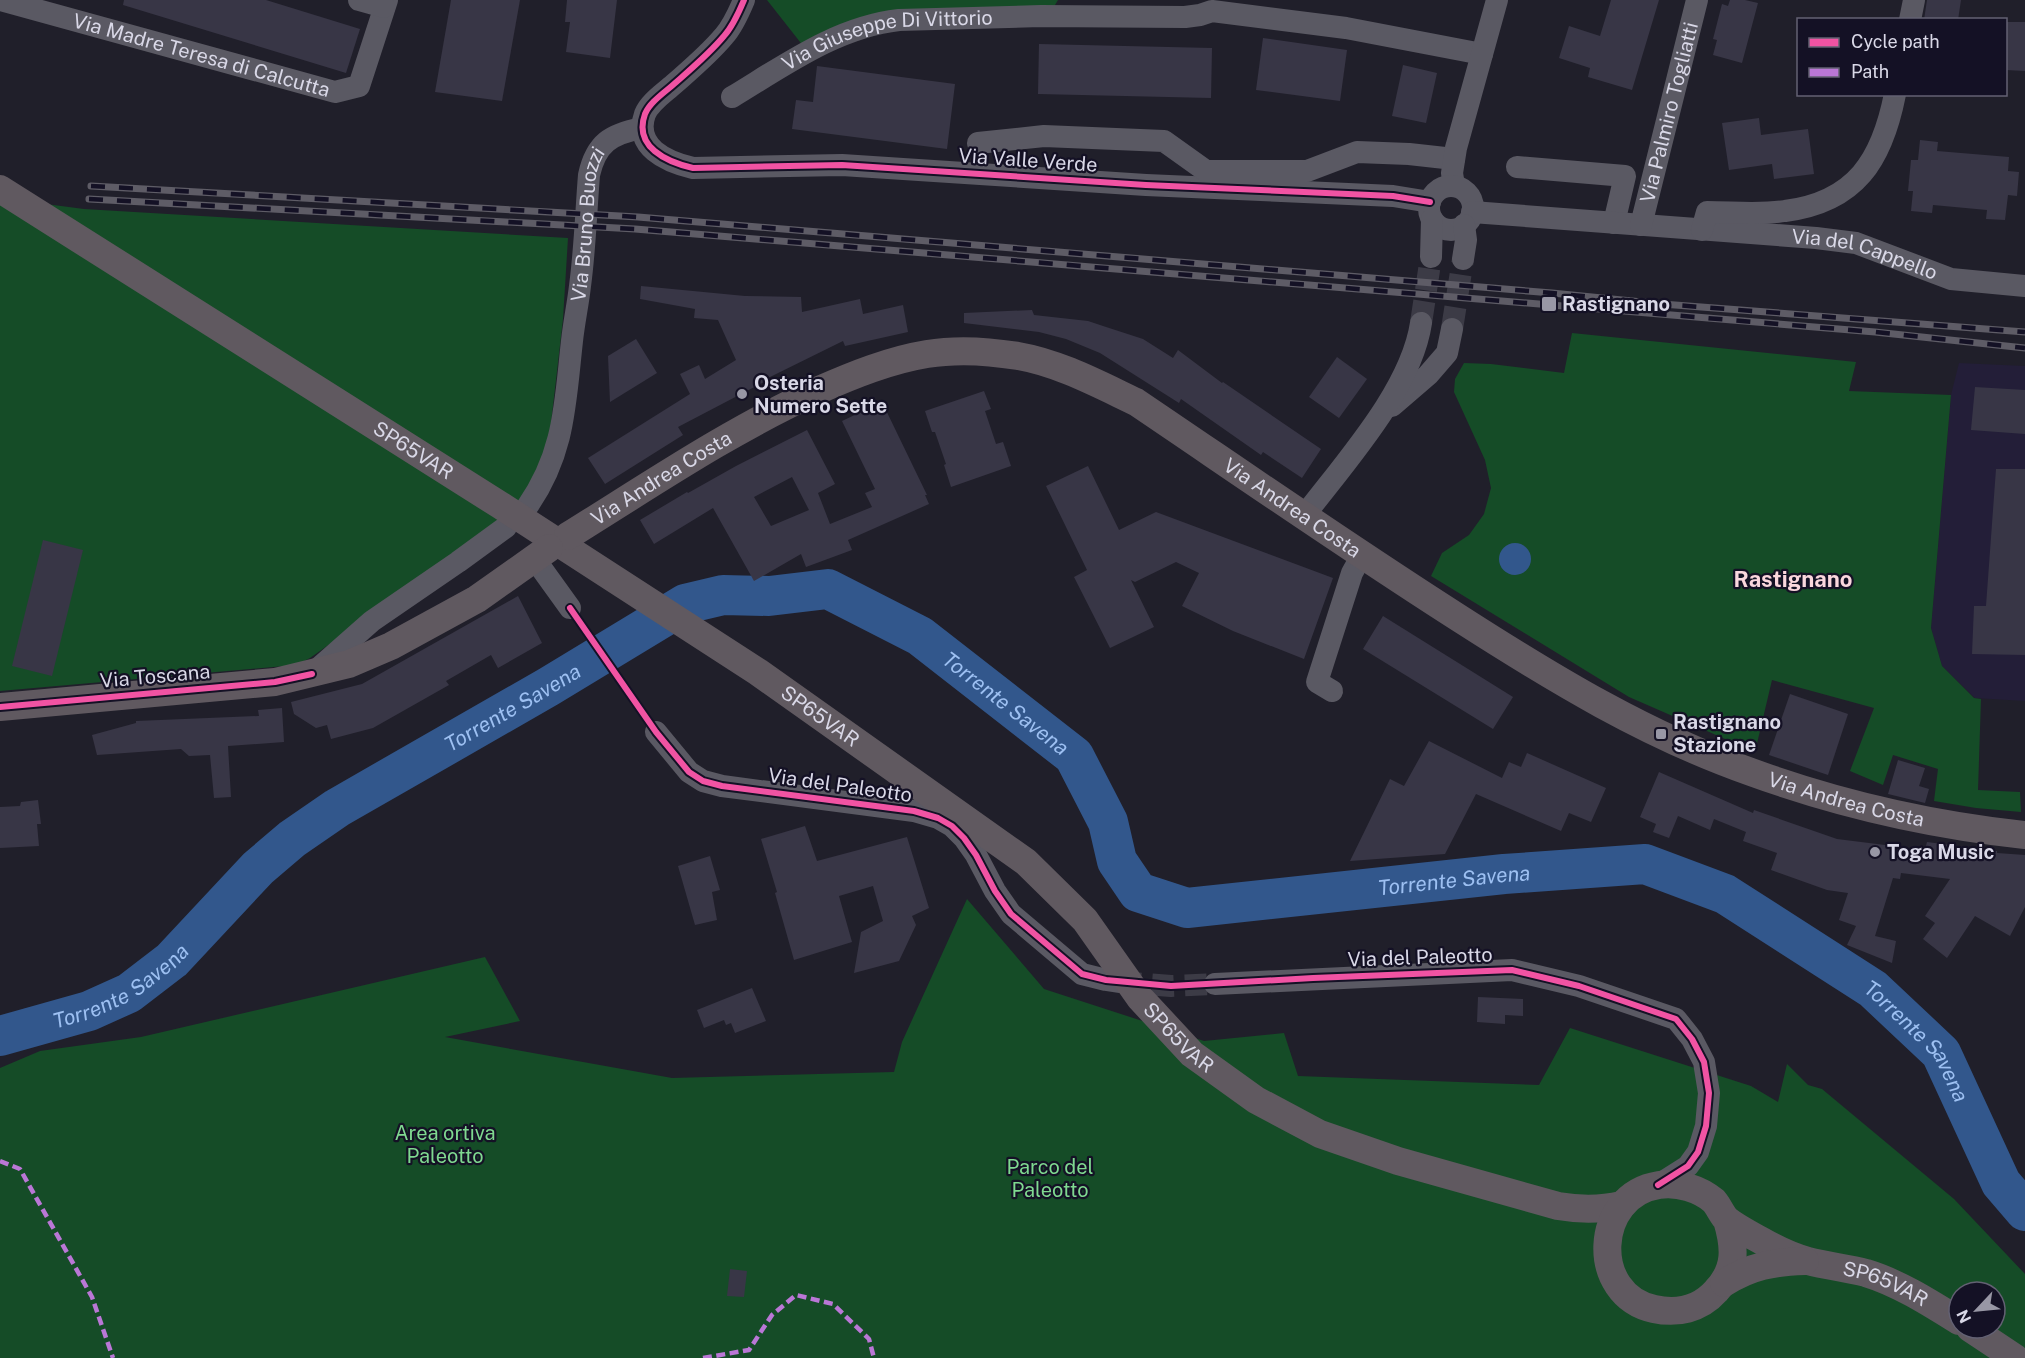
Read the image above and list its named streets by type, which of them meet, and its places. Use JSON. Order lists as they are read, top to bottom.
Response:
{
  "streets": {
    "main road": ["SP65VAR", "Via Andrea Costa", "Via Toscana"],
    "street": [
      "Via Giuseppe Di Vittorio",
      "Via Madre Teresa di Calcutta",
      "Via Palmiro Togliatti",
      "Via Valle Verde",
      "Via Bruno Buozzi",
      "Via del Cappello",
      "Via del Paleotto"
    ]
  },
  "crossings": [
    ["Via Palmiro Togliatti", "Via del Cappello"],
    ["Via Valle Verde", "Via Bruno Buozzi"],
    ["Via Valle Verde", "Via del Cappello"],
    ["Via Bruno Buozzi", "SP65VAR"],
    ["Via Bruno Buozzi", "Via Toscana"],
    ["Via Andrea Costa", "Via Toscana"]
  ],
  "districts": ["Rastignano"],
  "water": ["Torrente Savena"],
  "parks": ["Area ortiva Paleotto", "Parco del Paleotto"],
  "places": {
    "transit": ["Rastignano", "Rastignano Stazione"],
    "other": ["Osteria Numero Sette", "Toga Music"]
  },
  "legend": ["Cycle path", "Path"],
  "north": "bottom left"
}
